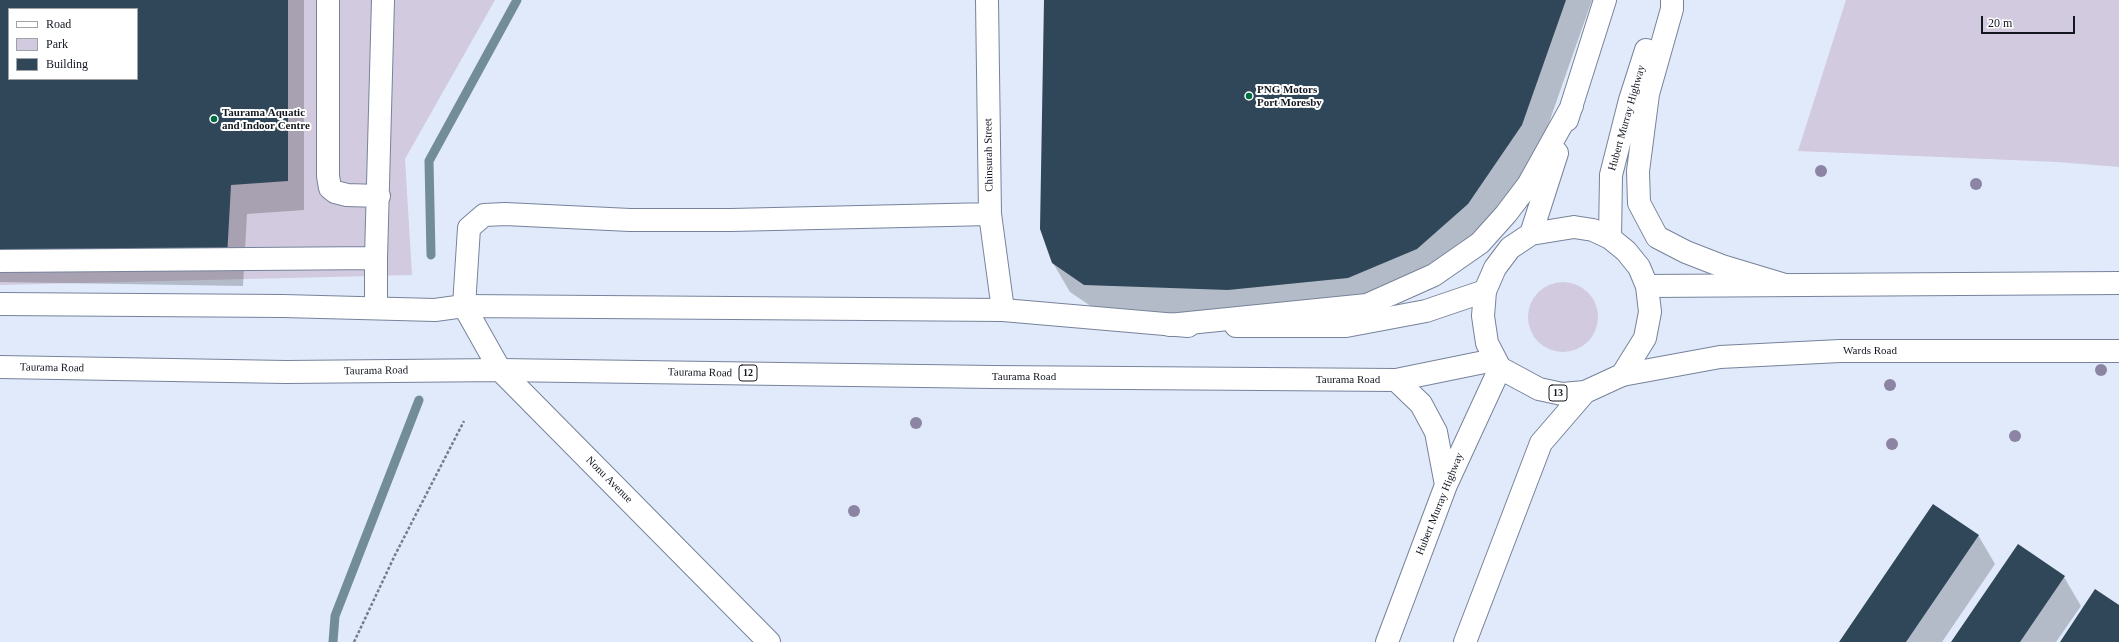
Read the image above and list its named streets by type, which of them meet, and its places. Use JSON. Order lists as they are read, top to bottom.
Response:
{
  "streets": {
    "main road": [
      "Hubert Murray Highway",
      "Chinsurah Street",
      "Wards Road",
      "Taurama Road",
      "12",
      "13",
      "Nonu Avenue"
    ]
  },
  "crossings": [
    ["Hubert Murray Highway", "Taurama Road"],
    ["Hubert Murray Highway", "13"],
    ["Wards Road", "13"],
    ["Taurama Road", "13"],
    ["Taurama Road", "Nonu Avenue"]
  ],
  "places": ["PNG Motors Port Moresby", "Taurama Aquatic and Indoor Centre"],
  "legend": ["Road", "Park", "Building"],
  "scale_bar": "20 m"
}
